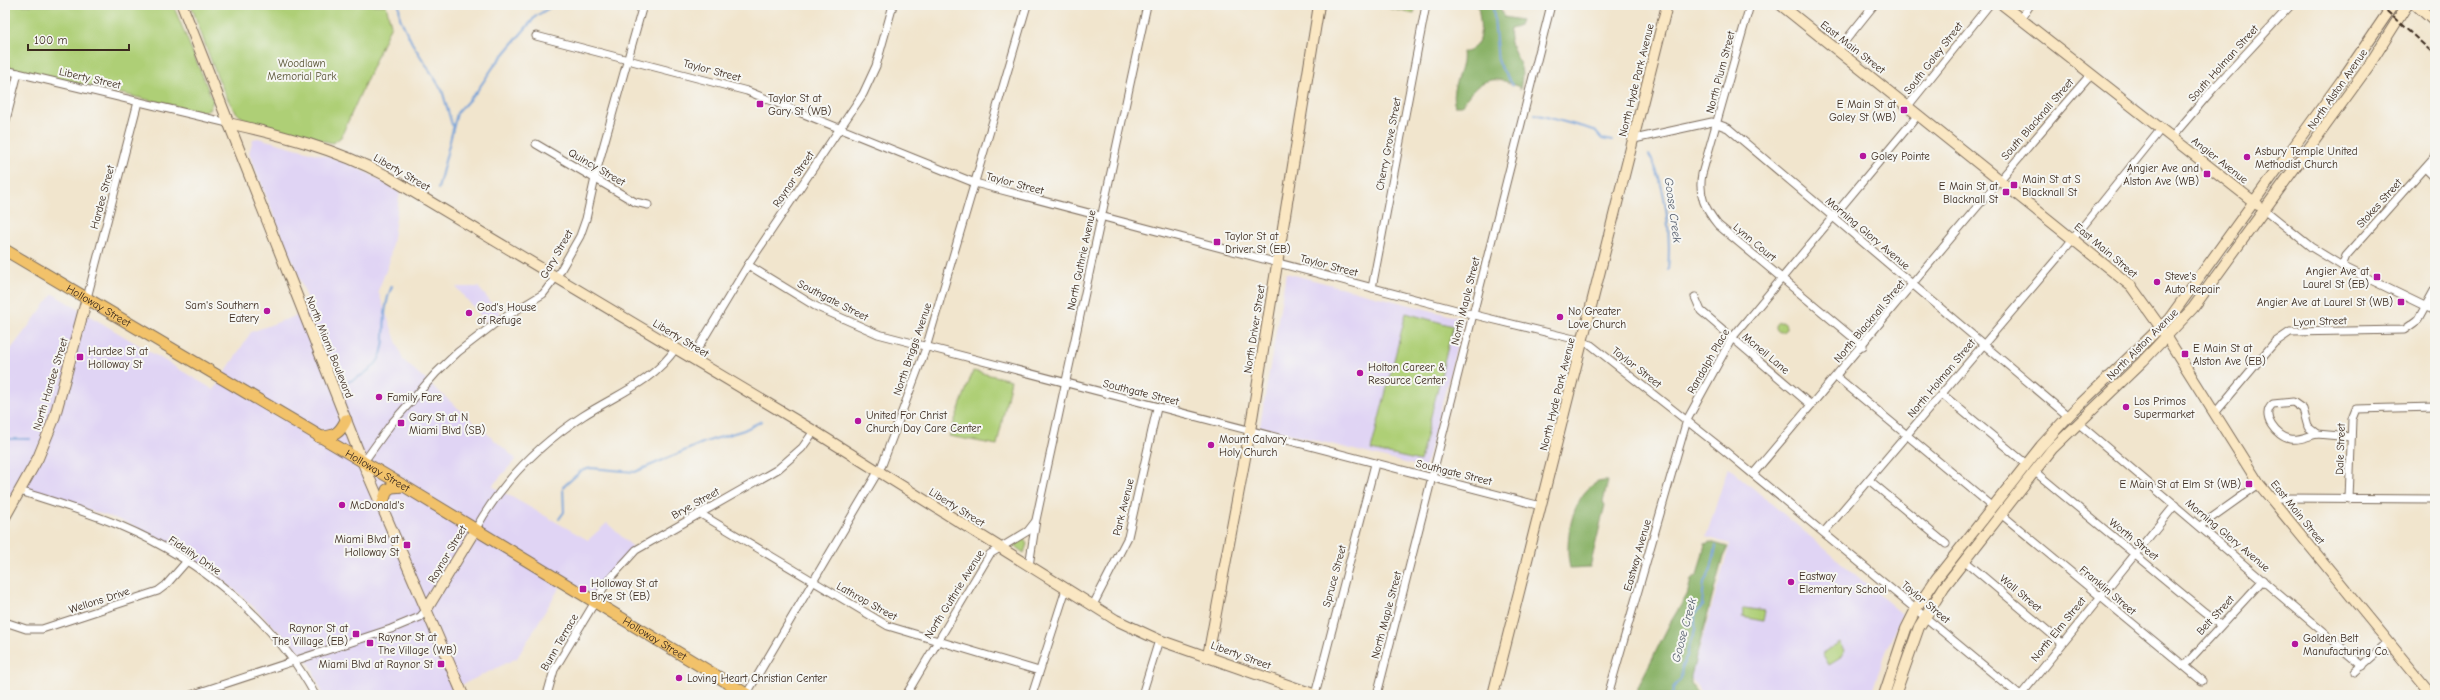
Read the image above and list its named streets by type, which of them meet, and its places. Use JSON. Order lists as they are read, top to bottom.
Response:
{
  "streets": {
    "main road": ["Holloway Street"],
    "street": [
      "East Main Street",
      "South Goley Street",
      "South Holman Street",
      "Taylor Street",
      "North Plum Street",
      "Liberty Street",
      "North Hyde Park Avenue",
      "North Alston Avenue",
      "South Blacknall Street",
      "Cherry Grove Street",
      "Angier Avenue",
      "Quincy Street",
      "Raynor Street",
      "Hardee Street",
      "Stokes Street",
      "Morning Glory Avenue",
      "Lynn Court",
      "Gary Street",
      "North Guthrie Avenue",
      "Southgate Street",
      "North Maple Street",
      "North Blacknall Street",
      "Lyon Street",
      "North Driver Street",
      "North Miami Boulevard",
      "North Briggs Avenue",
      "Mcneil Lane",
      "Randolph Place",
      "North Holman Street",
      "North Hardee Street",
      "Dale Street",
      "Brye Street",
      "Park Avenue",
      "Worth Street",
      "Fidelity Drive",
      "Eastway Avenue",
      "Spruce Street",
      "Franklin Street",
      "Wall Street",
      "Wellons Drive",
      "Lathrop Street",
      "Belt Street",
      "North Elm Street",
      "Bunn Terrace"
    ]
  },
  "crossings": [
    ["East Main Street", "South Goley Street"],
    ["East Main Street", "North Alston Avenue"],
    ["East Main Street", "South Blacknall Street"],
    ["East Main Street", "North Blacknall Street"],
    ["East Main Street", "Lyon Street"],
    ["East Main Street", "Randolph Place"],
    ["East Main Street", "North Holman Street"],
    ["South Holman Street", "Angier Avenue"],
    ["Taylor Street", "North Hyde Park Avenue"],
    ["Taylor Street", "North Alston Avenue"],
    ["Taylor Street", "Cherry Grove Street"],
    ["Taylor Street", "Raynor Street"],
    ["Taylor Street", "Gary Street"],
    ["Taylor Street", "North Guthrie Avenue"],
    ["Taylor Street", "North Maple Street"],
    ["Taylor Street", "North Blacknall Street"],
    ["Taylor Street", "North Driver Street"],
    ["Taylor Street", "North Briggs Avenue"],
    ["Taylor Street", "Randolph Place"],
    ["Taylor Street", "North Holman Street"],
    ["Taylor Street", "Eastway Avenue"],
    ["Taylor Street", "North Elm Street"],
    ["North Plum Street", "Morning Glory Avenue"],
    ["North Plum Street", "Lynn Court"],
    ["Liberty Street", "Raynor Street"],
    ["Liberty Street", "Hardee Street"],
    ["Liberty Street", "Gary Street"],
    ["Liberty Street", "North Guthrie Avenue"],
    ["Liberty Street", "North Driver Street"],
    ["Liberty Street", "North Miami Boulevard"],
    ["Liberty Street", "North Briggs Avenue"],
    ["Liberty Street", "Brye Street"],
    ["Liberty Street", "Park Avenue"],
    ["Liberty Street", "Spruce Street"],
    ["North Hyde Park Avenue", "Southgate Street"],
    ["North Alston Avenue", "Angier Avenue"],
    ["North Alston Avenue", "Morning Glory Avenue"],
    ["North Alston Avenue", "Worth Street"],
    ["North Alston Avenue", "Franklin Street"],
    ["North Alston Avenue", "Wall Street"],
    ["South Blacknall Street", "Angier Avenue"],
    ["South Blacknall Street", "North Blacknall Street"],
    ["Angier Avenue", "Stokes Street"],
    ["Angier Avenue", "Lyon Street"],
    ["Quincy Street", "Gary Street"],
    ["Raynor Street", "Southgate Street"],
    ["Raynor Street", "Holloway Street"],
    ["Raynor Street", "North Miami Boulevard"],
    ["Raynor Street", "Fidelity Drive"],
    ["Hardee Street", "Holloway Street"],
    ["Hardee Street", "North Hardee Street"],
    ["Morning Glory Avenue", "Lynn Court"],
    ["Morning Glory Avenue", "North Blacknall Street"],
    ["Morning Glory Avenue", "Randolph Place"],
    ["Morning Glory Avenue", "North Holman Street"],
    ["Morning Glory Avenue", "Belt Street"],
    ["Morning Glory Avenue", "North Elm Street"],
    ["Lynn Court", "North Blacknall Street"],
    ["Lynn Court", "Randolph Place"],
    ["Gary Street", "Holloway Street"],
    ["Gary Street", "North Miami Boulevard"],
    ["North Guthrie Avenue", "Southgate Street"],
    ["North Guthrie Avenue", "Lathrop Street"],
    ["Southgate Street", "North Maple Street"],
    ["Southgate Street", "North Driver Street"],
    ["Southgate Street", "North Briggs Avenue"],
    ["Southgate Street", "Park Avenue"],
    ["Southgate Street", "Spruce Street"],
    ["Holloway Street", "North Miami Boulevard"],
    ["Holloway Street", "North Briggs Avenue"],
    ["Holloway Street", "North Hardee Street"],
    ["Holloway Street", "Brye Street"],
    ["Holloway Street", "Bunn Terrace"],
    ["North Blacknall Street", "Mcneil Lane"],
    ["North Briggs Avenue", "Lathrop Street"],
    ["Mcneil Lane", "Randolph Place"],
    ["Randolph Place", "Eastway Avenue"],
    ["North Hardee Street", "Fidelity Drive"],
    ["Brye Street", "Lathrop Street"],
    ["Brye Street", "Bunn Terrace"],
    ["Worth Street", "Belt Street"],
    ["Worth Street", "North Elm Street"],
    ["Fidelity Drive", "Wellons Drive"],
    ["Franklin Street", "Belt Street"],
    ["Franklin Street", "North Elm Street"],
    ["Wall Street", "North Elm Street"]
  ],
  "water": ["Goose Creek"],
  "parks": ["Woodlawn Memorial Park"],
  "places": {
    "transit": [
      "Taylor St at Gary St (WB)",
      "E Main St at Goley St (WB)",
      "Angier Ave and Alston Ave (WB)",
      "Main St at S Blacknall St",
      "E Main St at Blacknall St",
      "Taylor St at Driver St (EB)",
      "Angier Ave at Laurel St (EB)",
      "Angier Ave at Laurel St (WB)",
      "E Main St at Alston Ave (EB)",
      "Hardee St at Holloway St",
      "Gary St at N Miami Blvd (SB)",
      "E Main St at Elm St (WB)",
      "Miami Blvd at Holloway St",
      "Holloway St at Brye St (EB)",
      "Raynor St at The Village (EB)",
      "Raynor St at The Village (WB)",
      "Miami Blvd at Raynor St"
    ],
    "other": [
      "Goley Pointe",
      "Asbury Temple United Methodist Church",
      "Steve's Auto Repair",
      "Sam's Southern Eatery",
      "God's House of Refuge",
      "No Greater Love Church",
      "Holton Career & Resource Center",
      "Family Fare",
      "Los Primos Supermarket",
      "United For Christ Church Day Care Center",
      "Mount Calvary Holy Church",
      "McDonald's",
      "Eastway Elementary School",
      "Golden Belt Manufacturing Co.",
      "Loving Heart Christian Center"
    ]
  },
  "scale_bar": "100 m"
}
